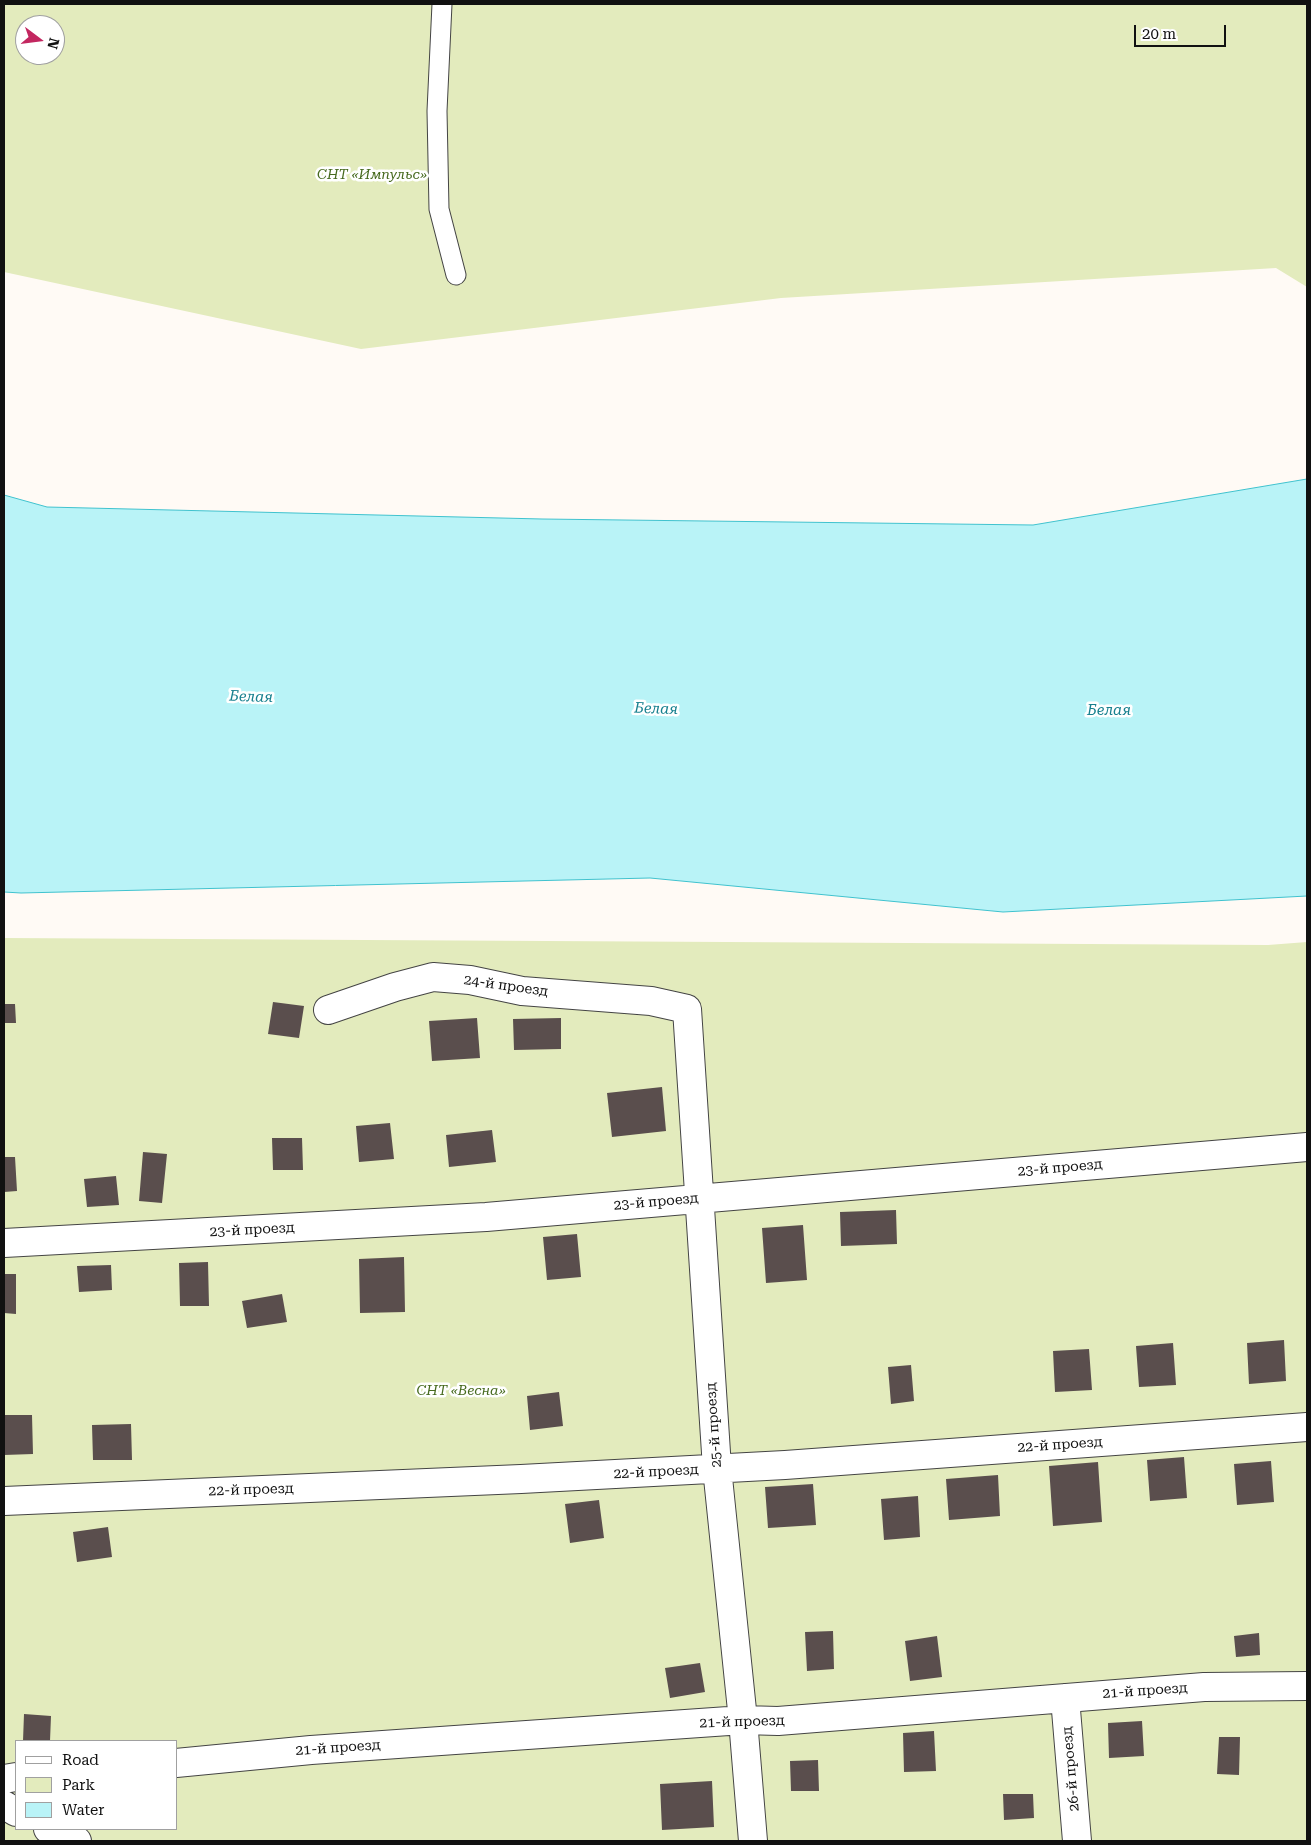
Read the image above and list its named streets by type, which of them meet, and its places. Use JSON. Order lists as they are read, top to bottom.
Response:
{
  "streets": {
    "street": [
      "24-й проезд",
      "23-й проезд",
      "25-й проезд",
      "22-й проезд",
      "21-й проезд",
      "26-й проезд"
    ]
  },
  "crossings": [
    ["24-й проезд", "25-й проезд"],
    ["23-й проезд", "25-й проезд"],
    ["25-й проезд", "22-й проезд"],
    ["25-й проезд", "21-й проезд"],
    ["21-й проезд", "26-й проезд"]
  ],
  "water": ["Белая"],
  "parks": ["СНТ «Импульс»", "СНТ «Весна»"],
  "legend": ["Road", "Park", "Water"],
  "scale_bar": "20 m",
  "north": "right"
}
